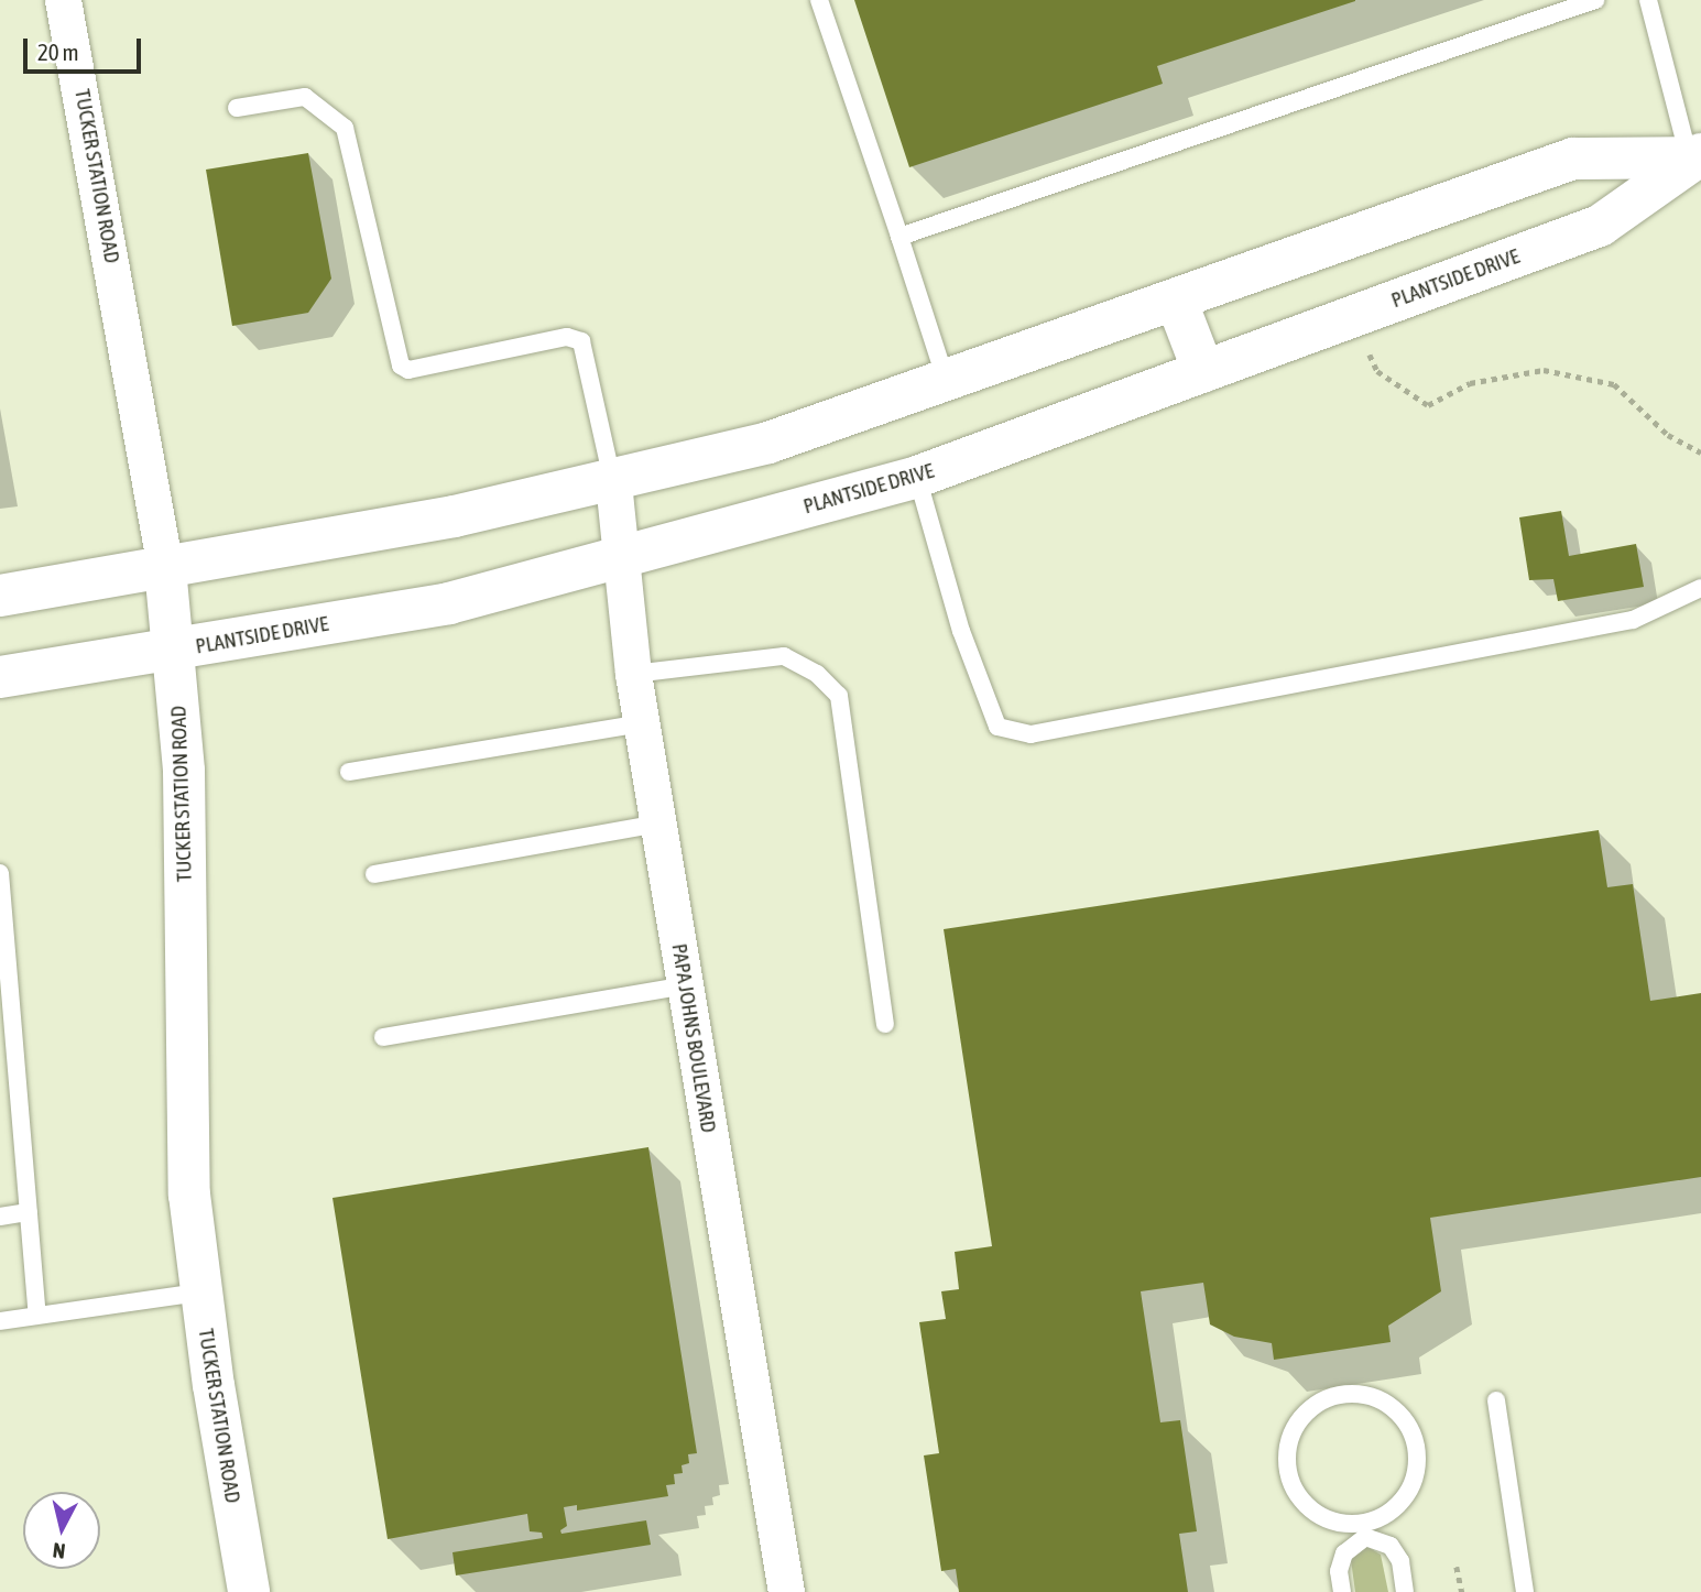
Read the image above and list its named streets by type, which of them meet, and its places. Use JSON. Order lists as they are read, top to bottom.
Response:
{
  "streets": {
    "street": ["TUCKER STATION ROAD", "PLANTSIDE DRIVE", "PAPA JOHNS BOULEVARD"]
  },
  "crossings": [
    ["TUCKER STATION ROAD", "PLANTSIDE DRIVE"],
    ["PLANTSIDE DRIVE", "PAPA JOHNS BOULEVARD"]
  ],
  "scale_bar": "20 m",
  "north": "bottom"
}
